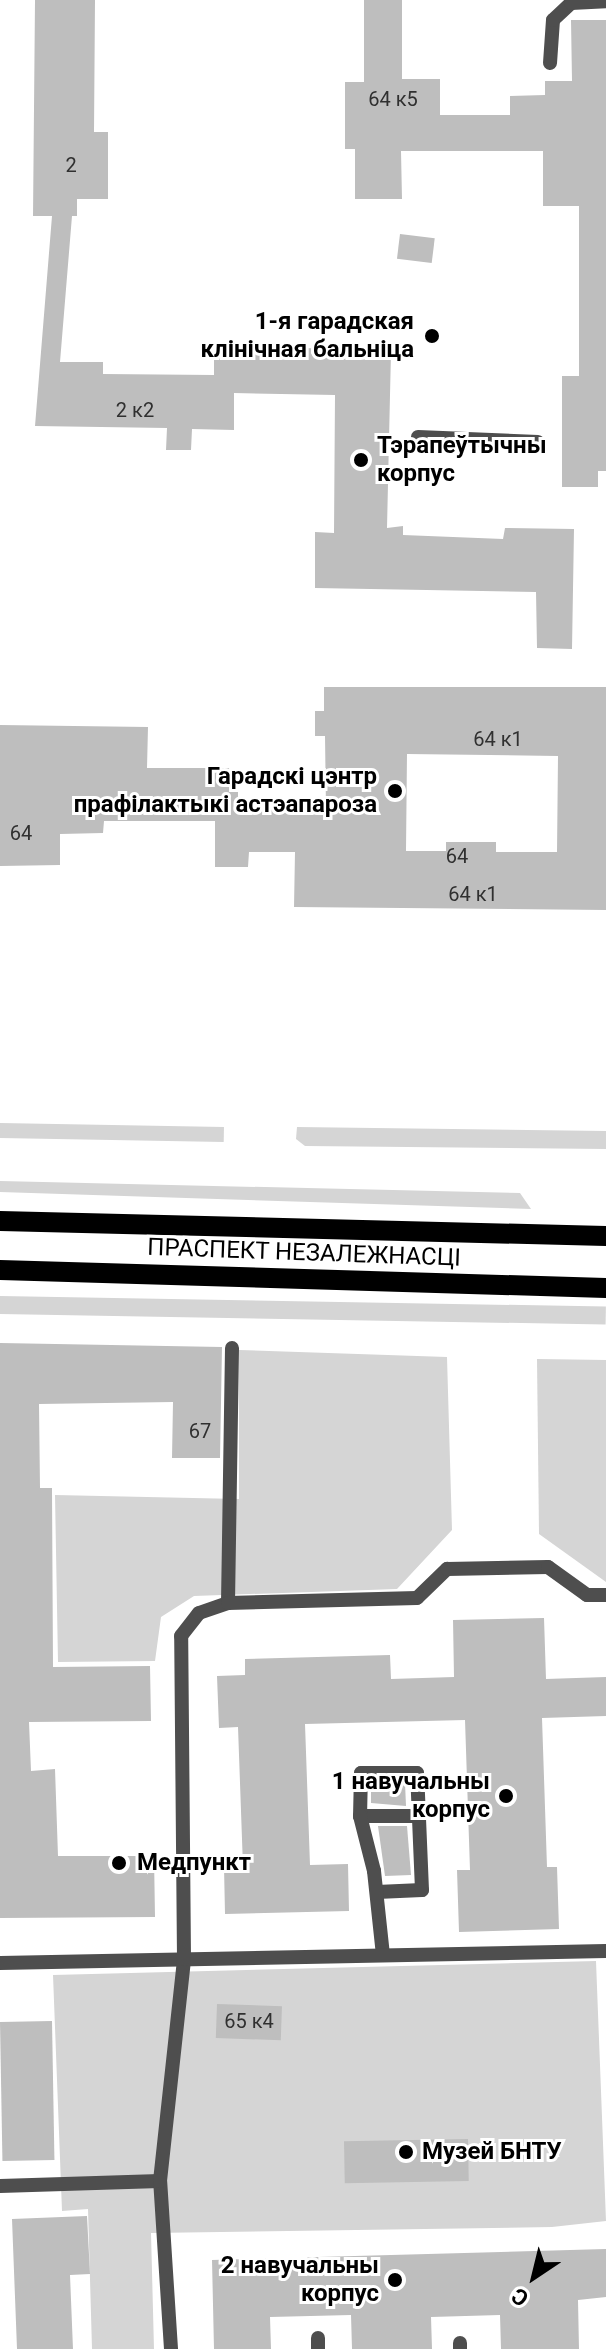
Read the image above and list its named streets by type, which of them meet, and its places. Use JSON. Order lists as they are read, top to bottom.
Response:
{
  "streets": {
    "main road": ["ПРАСПЕКТ НЕЗАЛЕЖНАСЦІ"]
  },
  "places": [
    "1-я гарадская клінічная бальніца",
    "Тэрапеўтычны корпус",
    "Гарадскі цэнтр прафілактыкі астэапароза",
    "1 навучальны корпус",
    "Медпункт",
    "Музей БНТУ",
    "2 навучальны корпус"
  ],
  "house_numbers": [
    "64 к5",
    "2",
    "2 к2",
    "64 к1",
    "64",
    "64",
    "64 к1",
    "67",
    "65 к4"
  ],
  "north": "bottom left"
}
